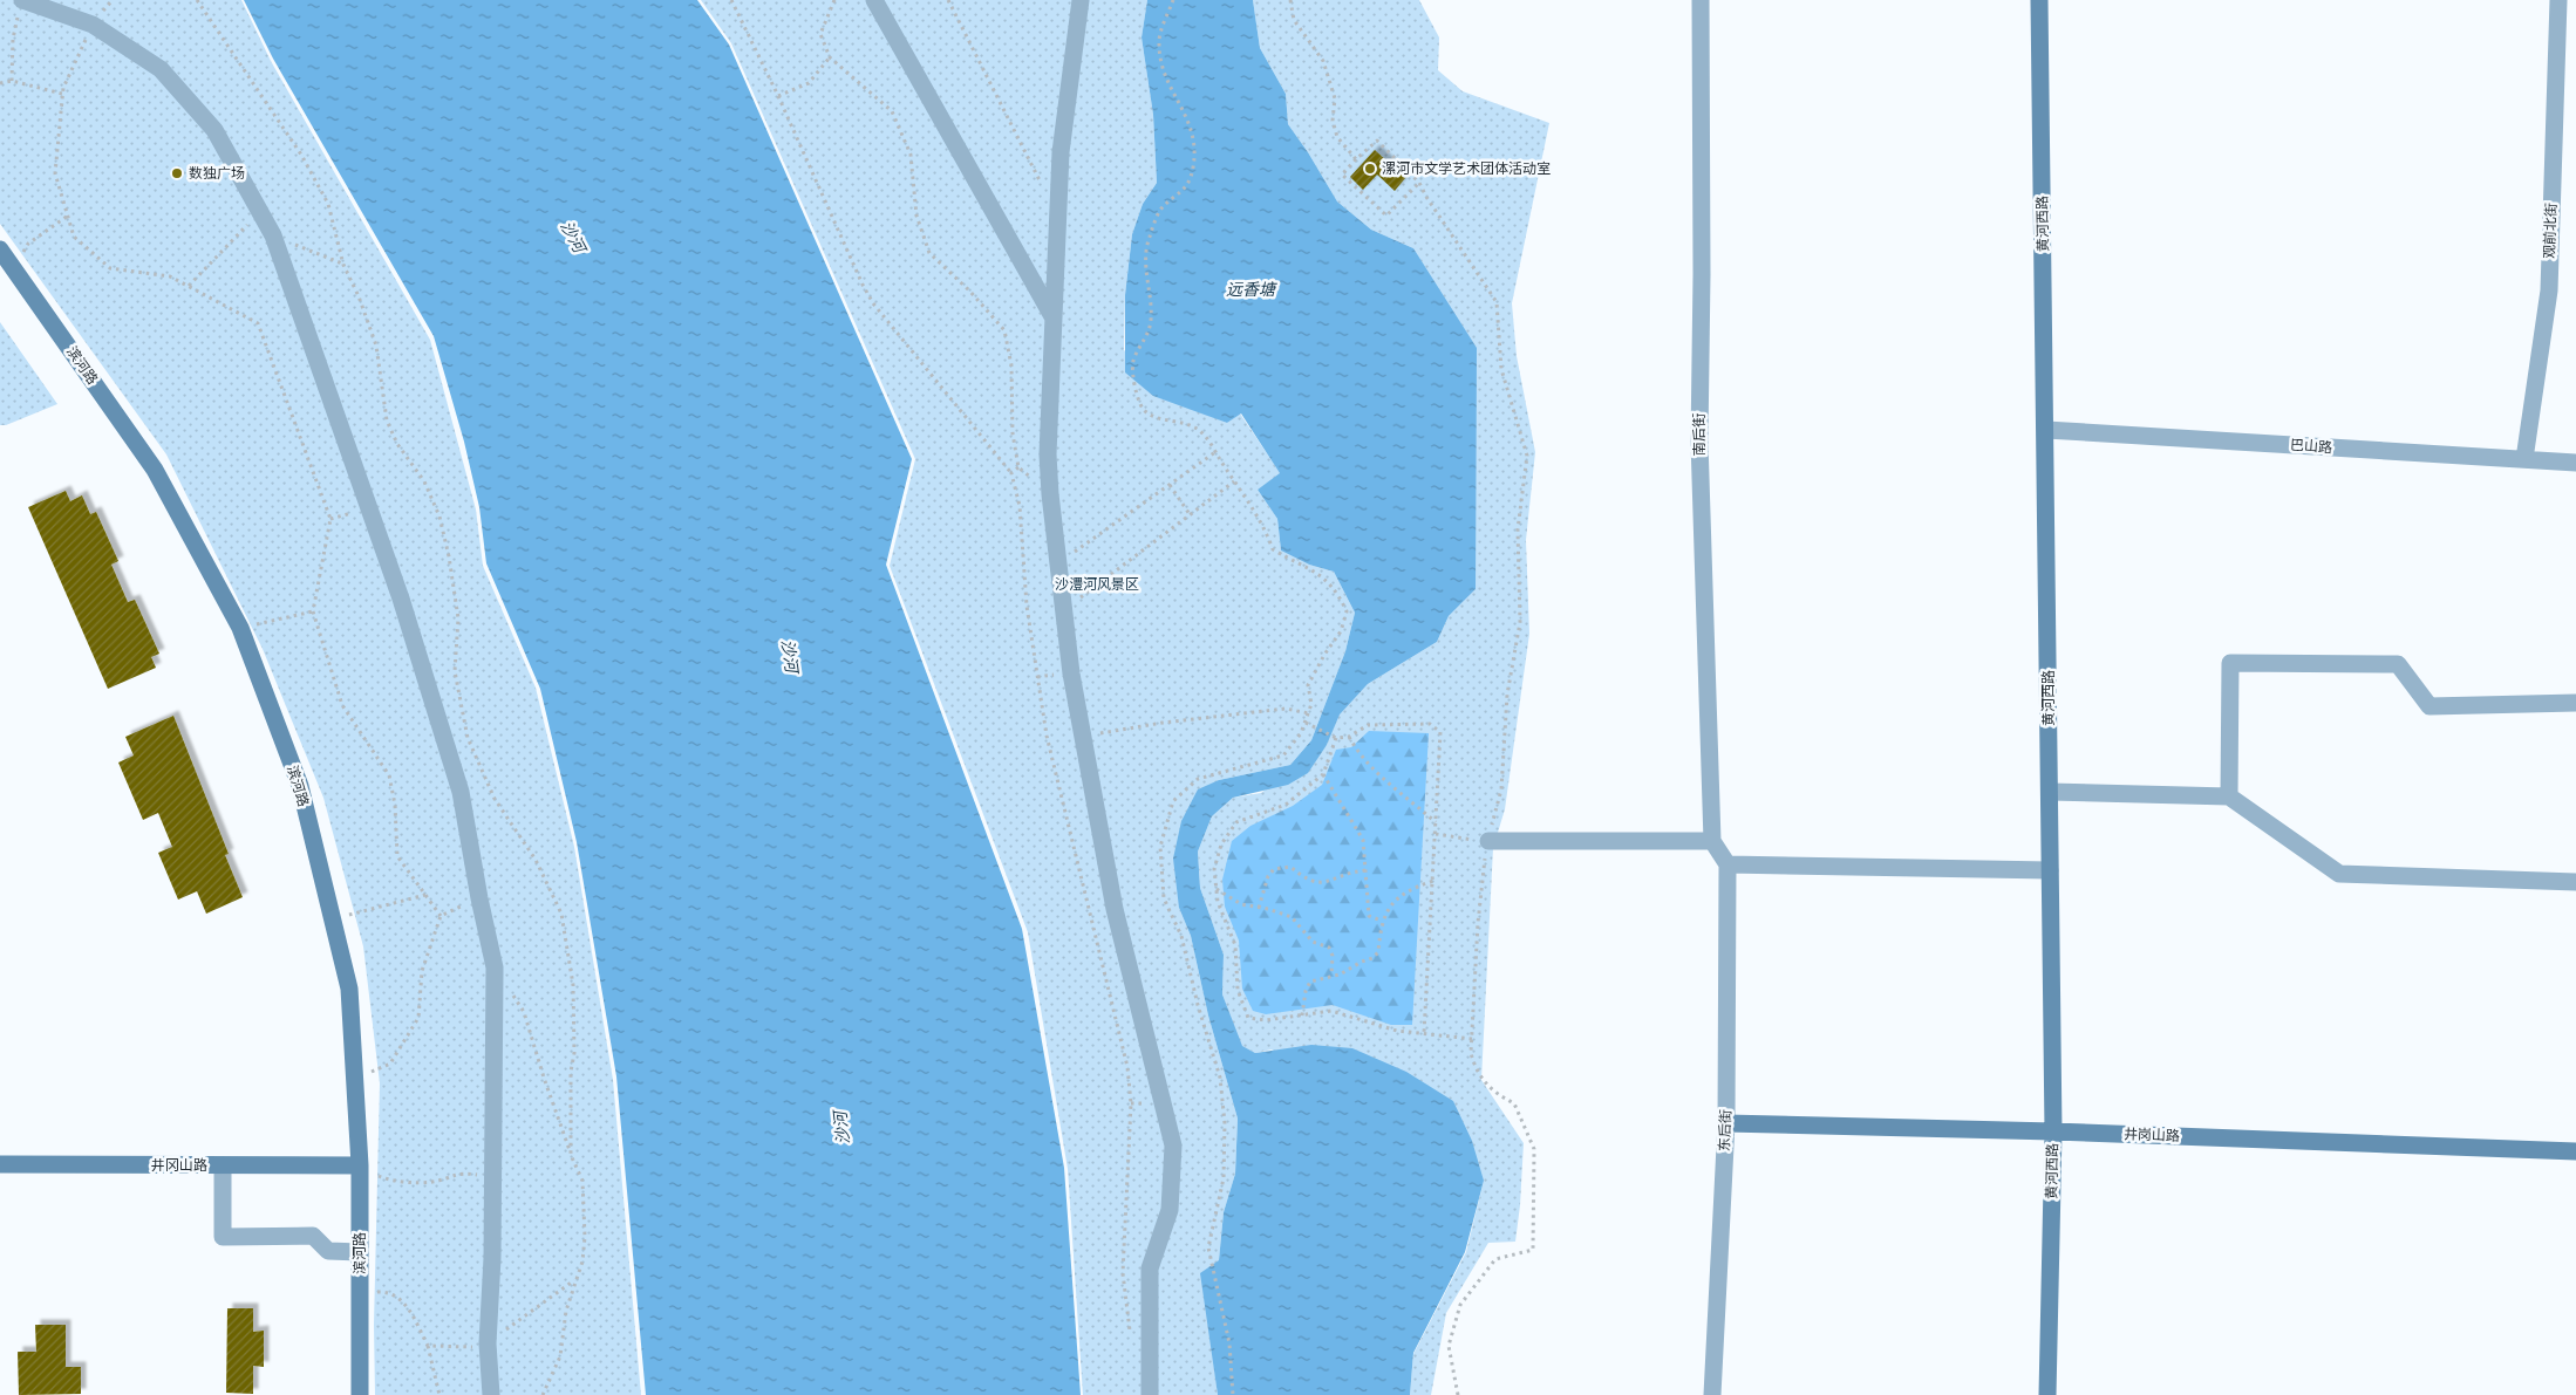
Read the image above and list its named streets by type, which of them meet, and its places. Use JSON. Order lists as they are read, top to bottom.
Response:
{
  "streets": {
    "street": [
      "黄河西路",
      "观前北街",
      "滨河路",
      "南后街",
      "巴山路",
      "东后街",
      "井岗山路",
      "井冈山路"
    ]
  },
  "crossings": [
    ["黄河西路", "巴山路"],
    ["黄河西路", "井岗山路"],
    ["观前北街", "巴山路"],
    ["滨河路", "井冈山路"],
    ["东后街", "井岗山路"]
  ],
  "water": ["沙河", "远香塘"],
  "parks": ["沙澧河风景区"],
  "places": ["漯河市文学艺术团体活动室", "数独广场"]
}
